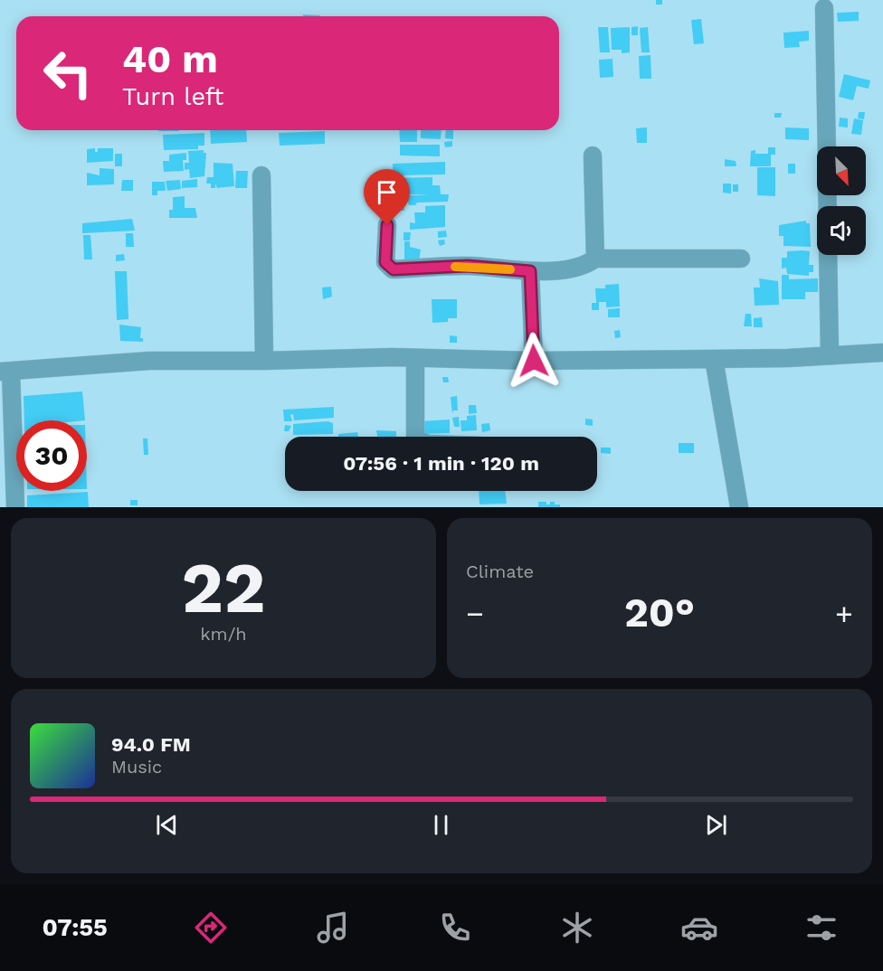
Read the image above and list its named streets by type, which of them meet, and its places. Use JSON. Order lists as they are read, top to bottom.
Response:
{
  "north": "bottom right",
  "page": {
    "turn": ["40 m", "Turn left"],
    "limit": "30",
    "trip": "07:56 · 1 min · 120 m",
    "tile": [
      ["22", "km/h"],
      "Climate"
    ],
    "heat": ["−", "20°", "+"],
    "song": ["94.0 FM", "Music"],
    "tabs": "07:55"
  }
}
